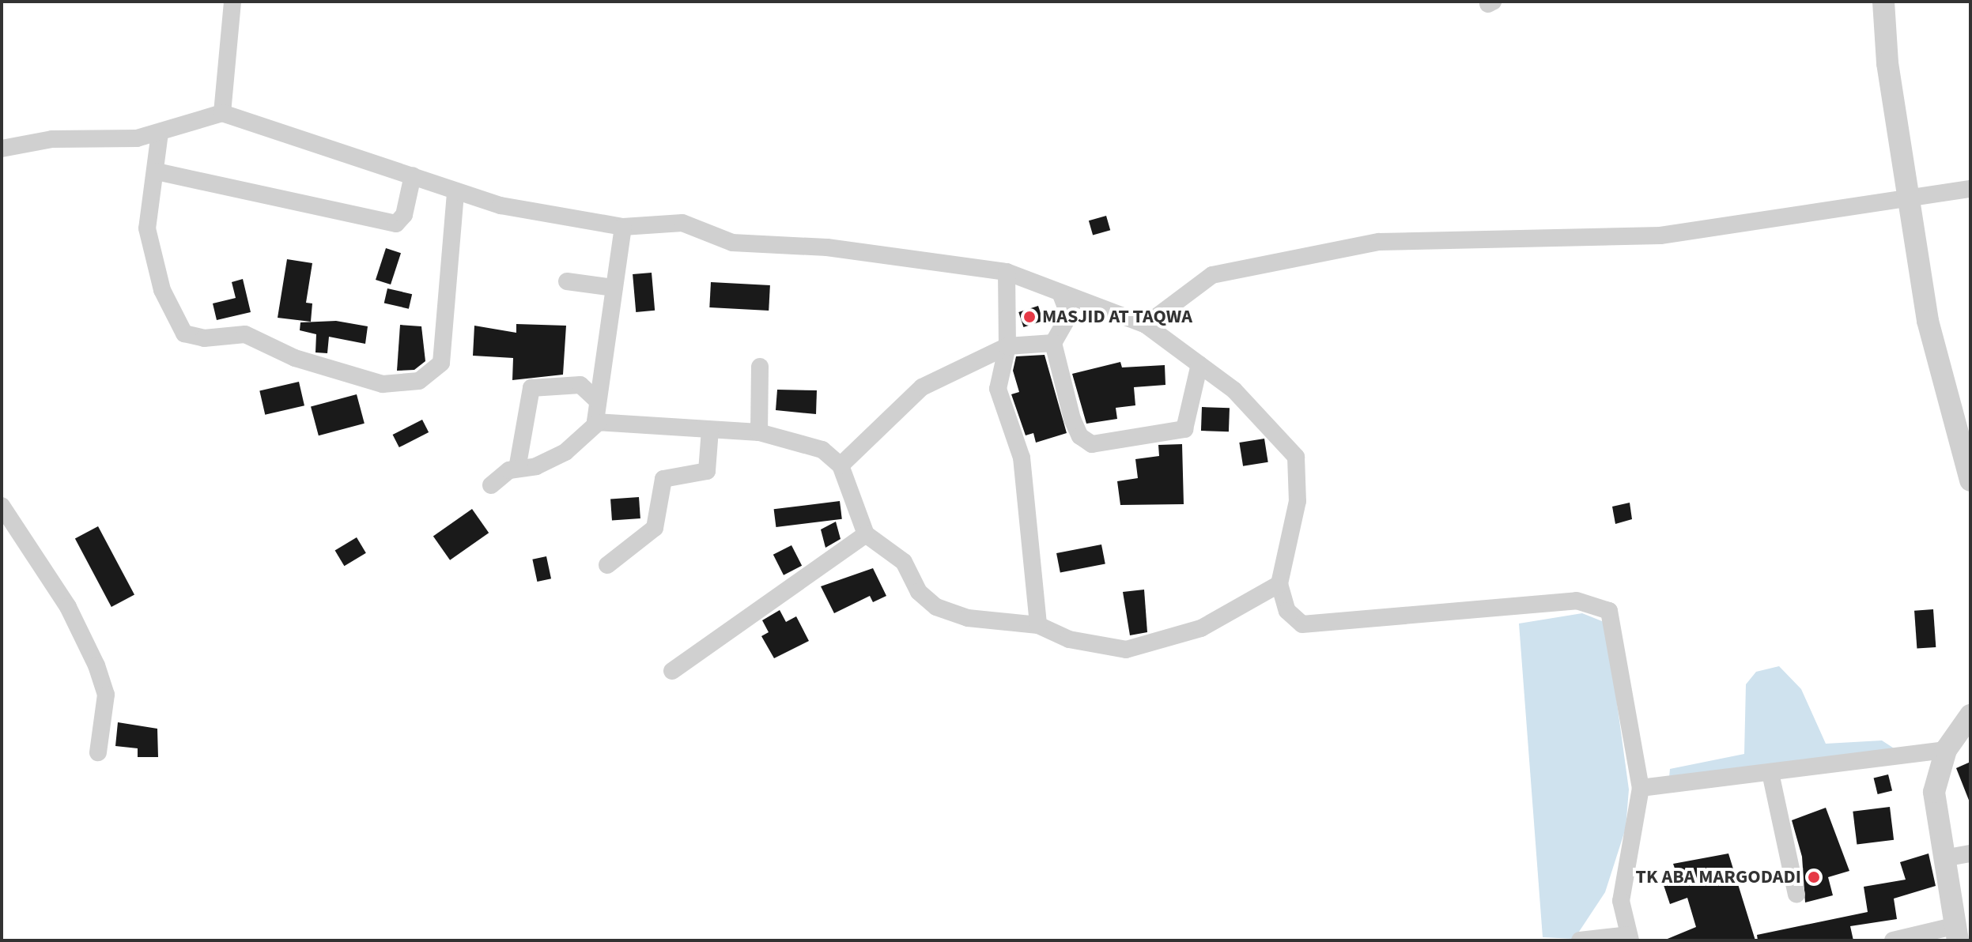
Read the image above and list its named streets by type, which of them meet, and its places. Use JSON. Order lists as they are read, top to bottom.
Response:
{
  "places": ["MASJID AT TAQWA", "TK ABA MARGODADI"]
}
